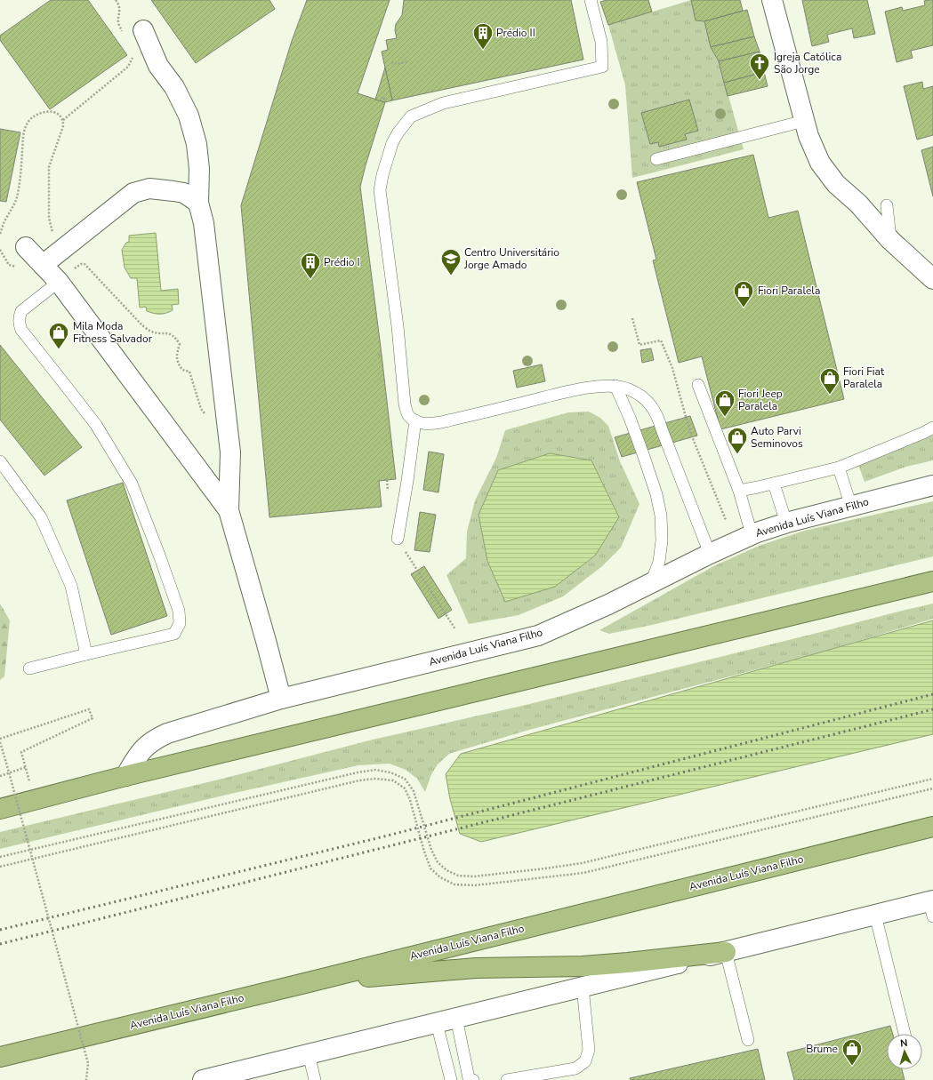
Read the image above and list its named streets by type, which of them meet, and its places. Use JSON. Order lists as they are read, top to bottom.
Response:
{
  "streets": {
    "highway": ["Avenida Luís Viana Filho"]
  },
  "places": {
    "building": ["Prédio II", "Prédio I"],
    "church": ["Igreja Católica São Jorge"],
    "school or university": ["Centro Universitário Jorge Amado"],
    "shop": [
      "Fiori Paralela",
      "Mila Moda Fitness Salvador",
      "Fiori Fiat Paralela",
      "Fiori Jeep Paralela",
      "Auto Parvi Seminovos",
      "Brume"
    ]
  },
  "north": "top"
}
